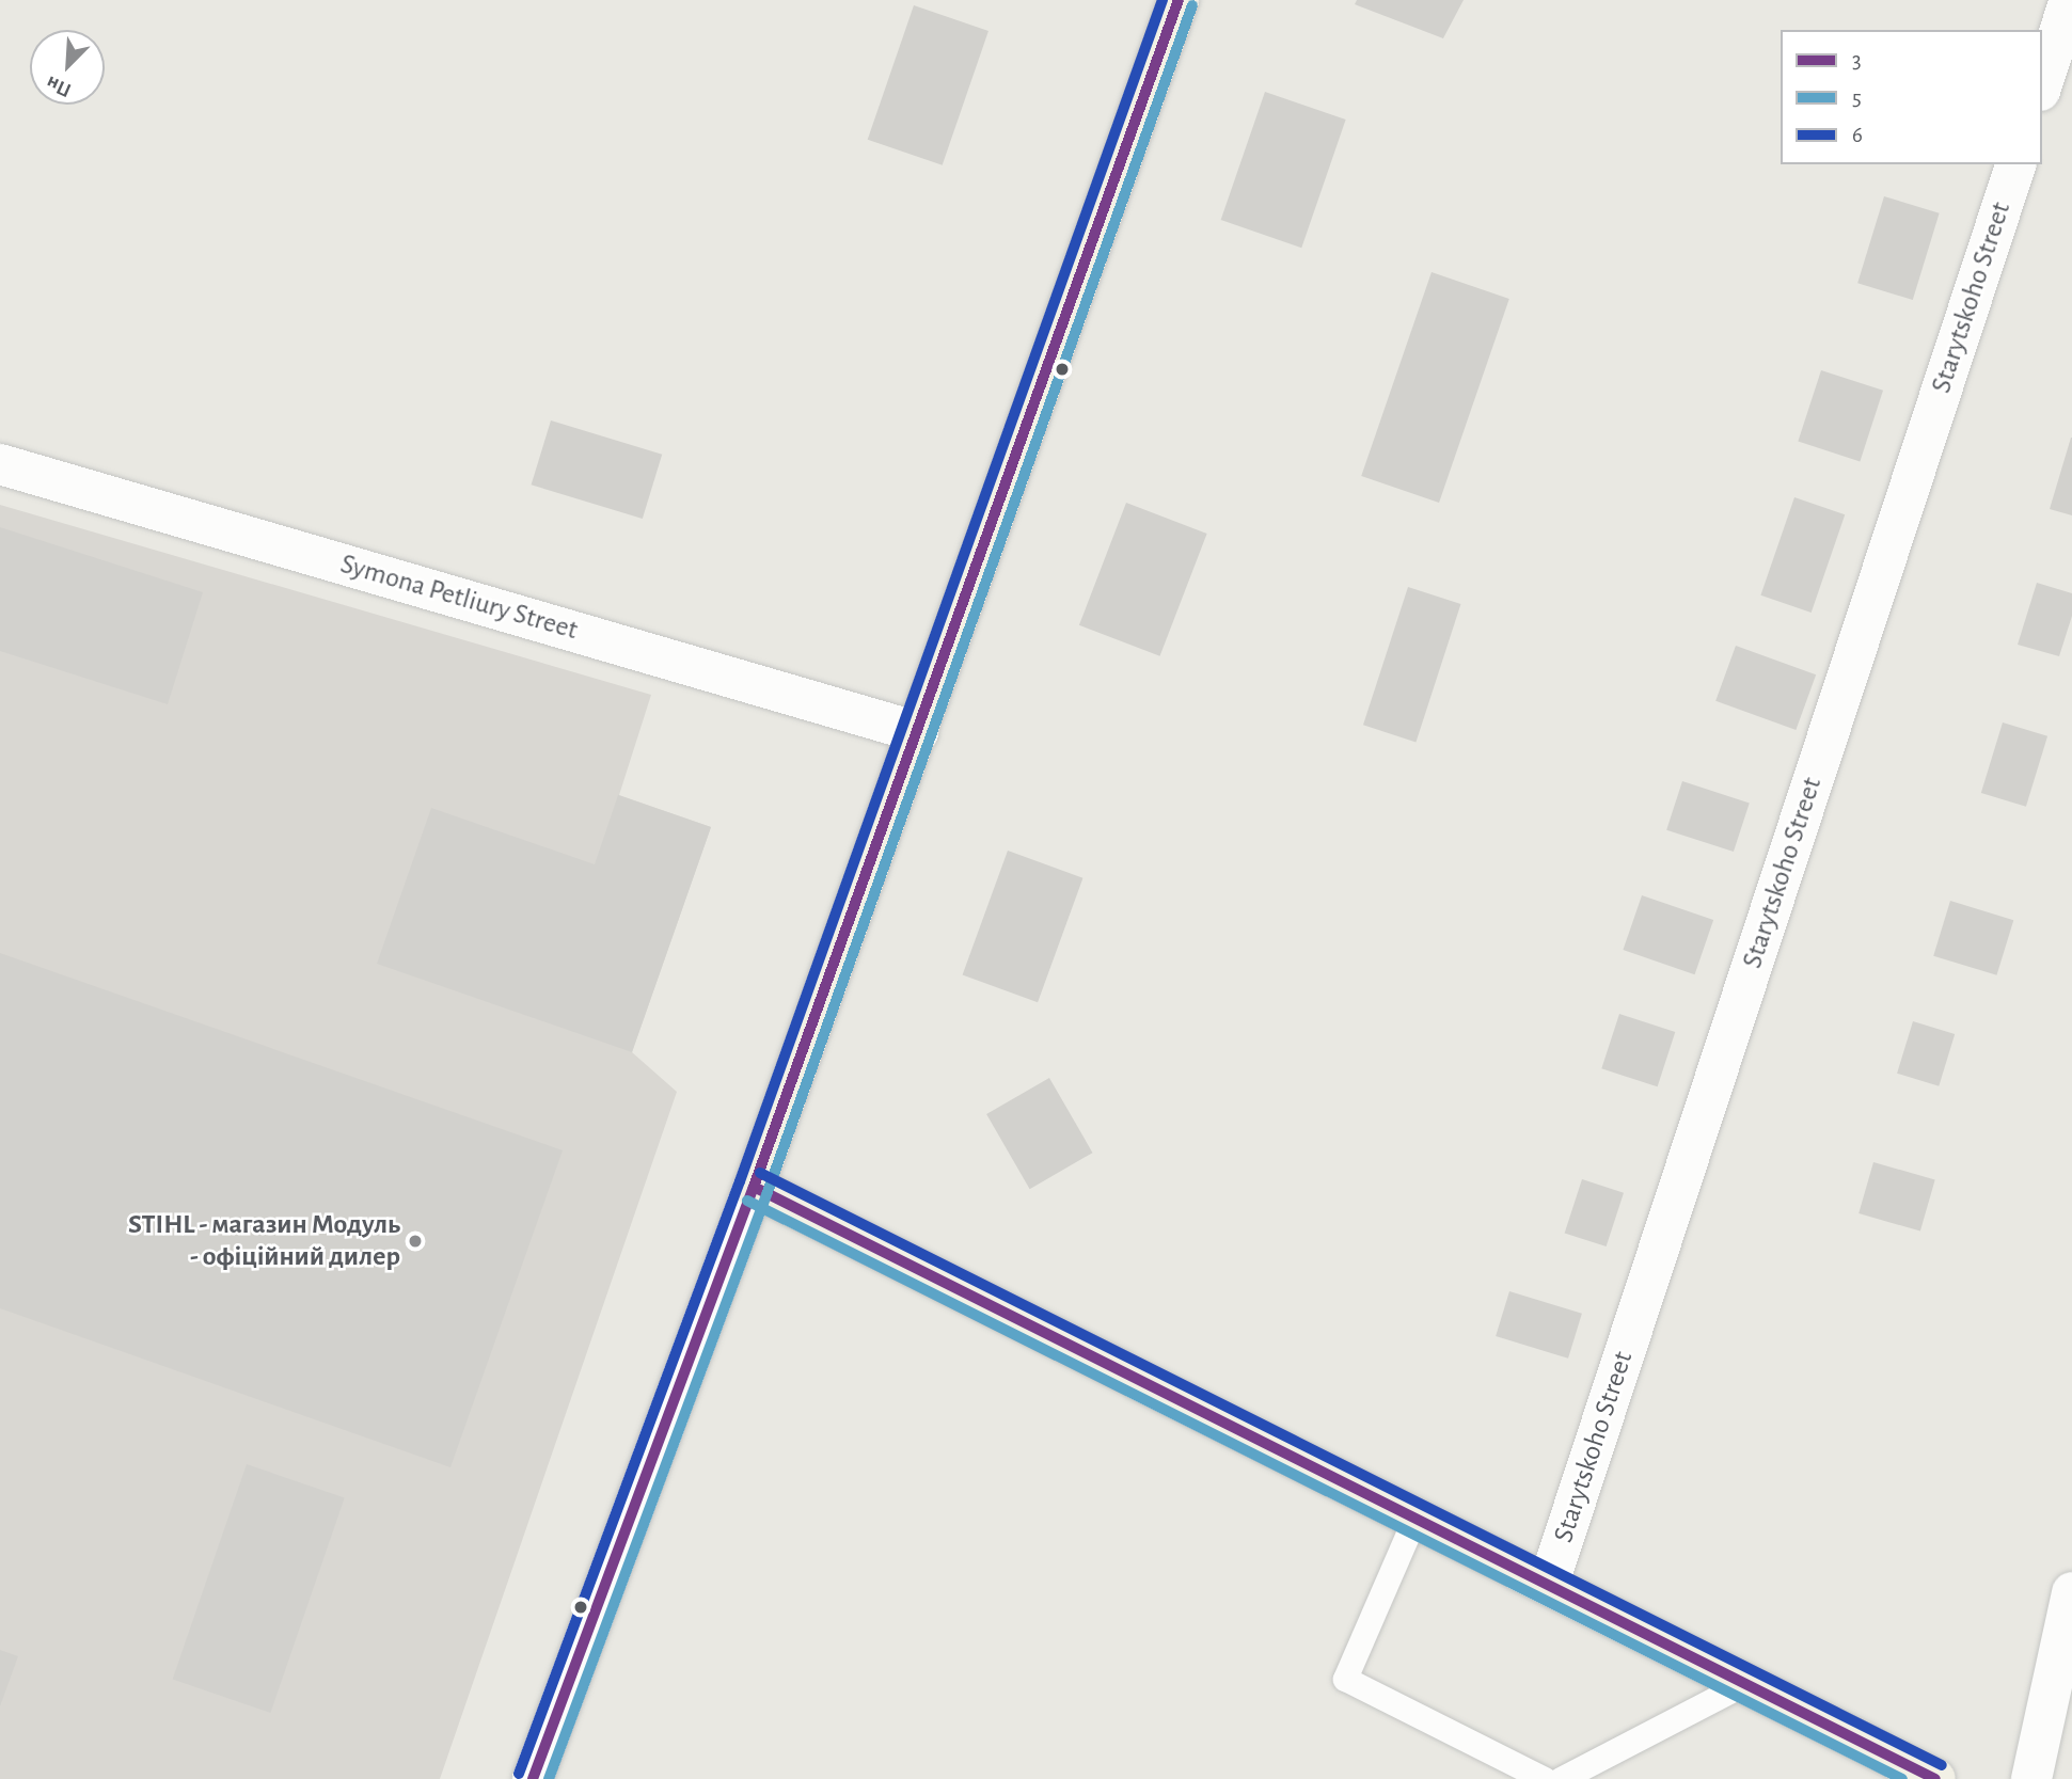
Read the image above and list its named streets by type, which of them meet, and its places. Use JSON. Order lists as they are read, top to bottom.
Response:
{
  "streets": {
    "street": ["Starytskoho Street", "Symona Petliury Street"]
  },
  "places": ["STIHL - магазин Модуль - офіційний дилер"],
  "lines": ["transit line 3", "transit line 6", "transit line 5"],
  "legend": ["3", "5", "6"],
  "north": "bottom left"
}
